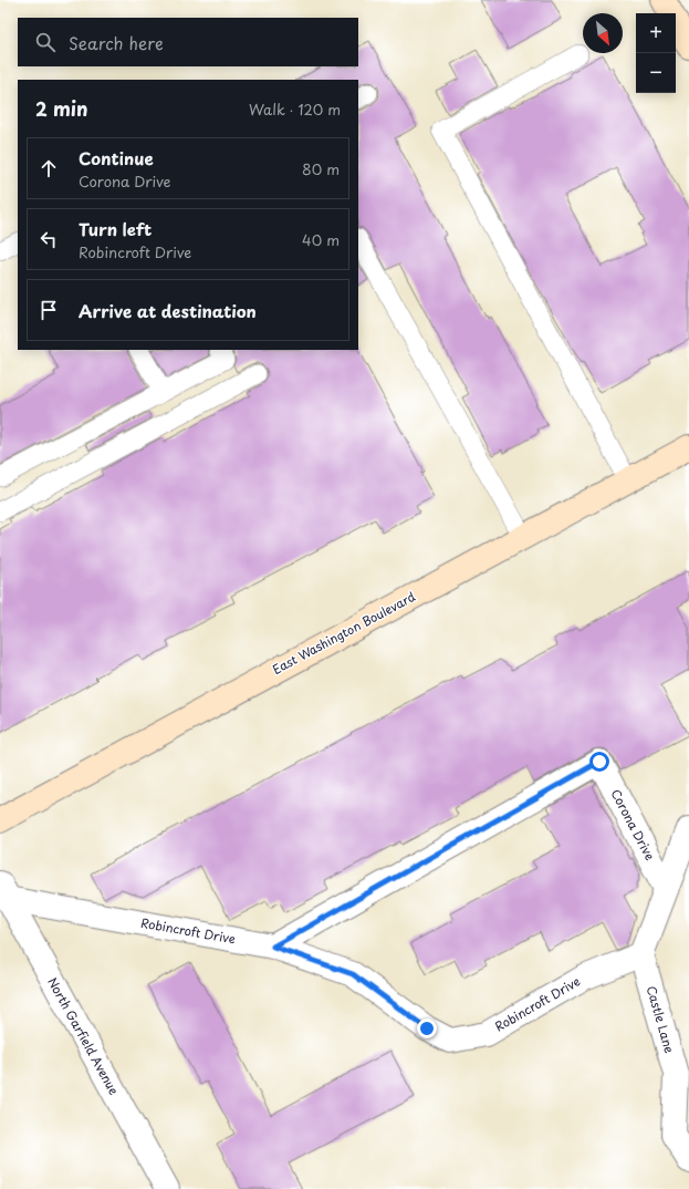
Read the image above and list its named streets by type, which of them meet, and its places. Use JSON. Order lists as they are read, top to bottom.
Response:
{
  "streets": {
    "main road": ["East Washington Boulevard"],
    "street": [
      "Corona Drive",
      "Robincroft Drive",
      "Castle Lane",
      "North Garfield Avenue"
    ]
  },
  "crossings": [
    ["Corona Drive", "Robincroft Drive"],
    ["Robincroft Drive", "Castle Lane"],
    ["Robincroft Drive", "North Garfield Avenue"]
  ],
  "north": "bottom right",
  "page": {
    "map_buttons": ["+", "−"],
    "search": "Search here",
    "heading": ["2 min", "Walk · 120 m"],
    "list": [
      ["Continue", "Corona Drive", "80 m"],
      ["Turn left", "Robincroft Drive", "40 m"],
      "Arrive at destination"
    ]
  }
}
